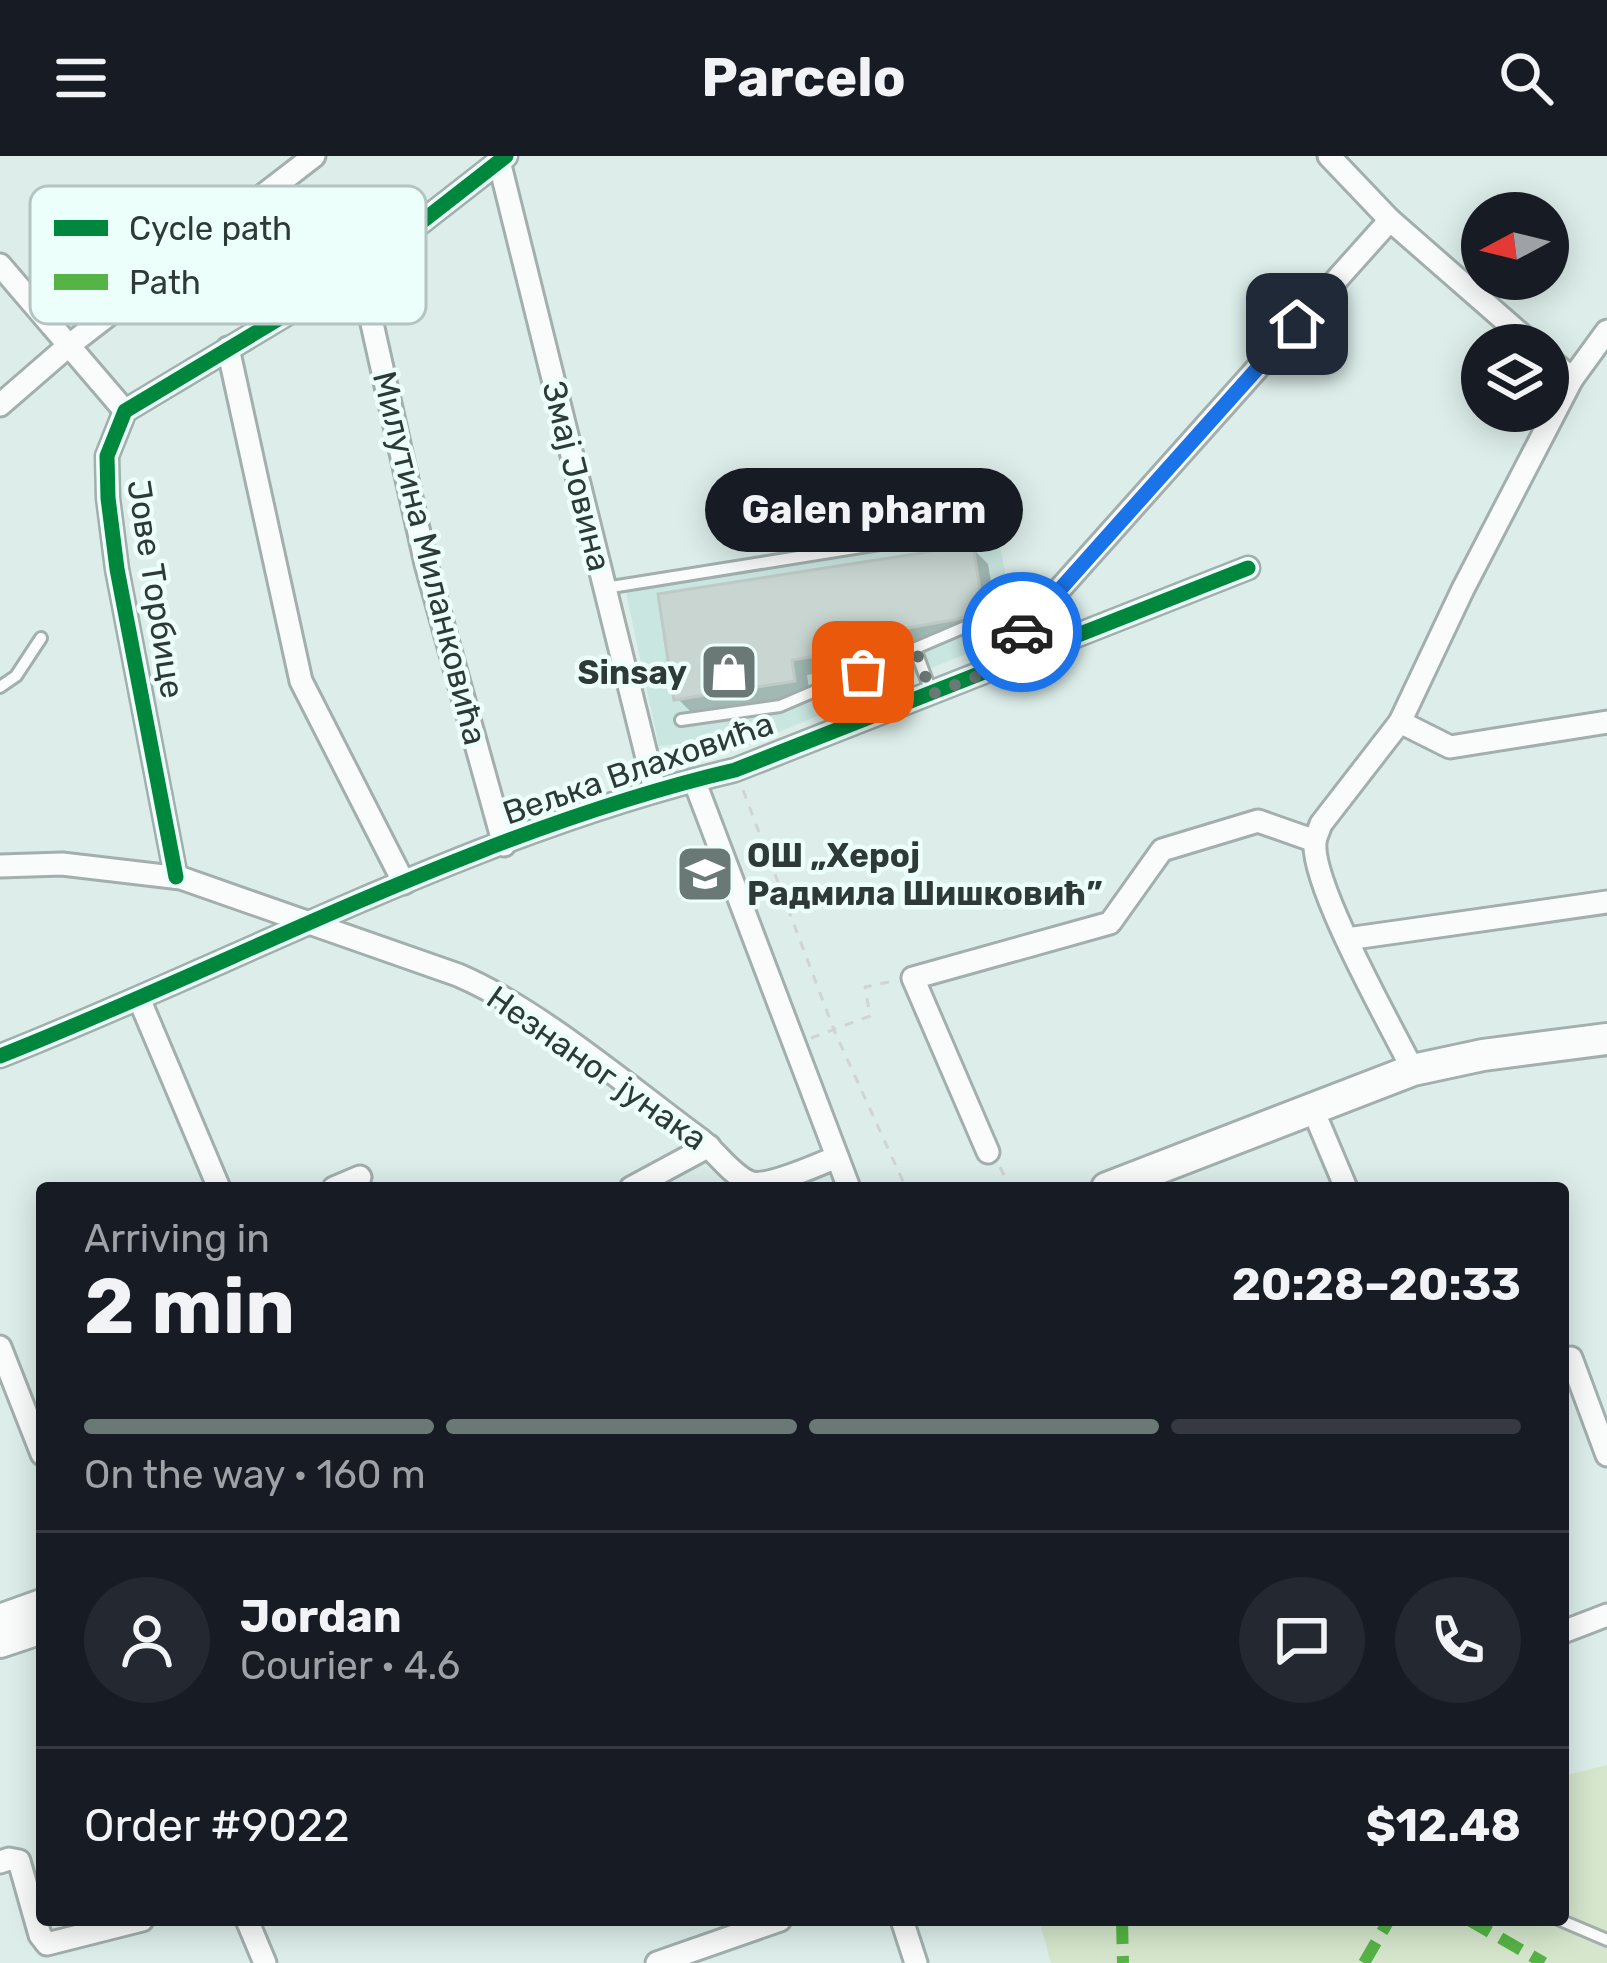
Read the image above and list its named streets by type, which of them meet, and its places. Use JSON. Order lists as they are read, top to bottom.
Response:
{
  "streets": {
    "street": [
      "Змај Јовина",
      "Милутина Миланковића",
      "Јове Торбице",
      "Вељка Влаховића",
      "Незнаног јунака"
    ]
  },
  "crossings": [
    ["Змај Јовина", "Вељка Влаховића"],
    ["Милутина Миланковића", "Вељка Влаховића"],
    ["Јове Торбице", "Незнаног јунака"],
    ["Вељка Влаховића", "Незнаног јунака"]
  ],
  "places": {
    "shop": ["Sinsay"],
    "other": ["Galen pharm"],
    "school or university": ["ОШ „Херој Радмила Шишковић”"]
  },
  "legend": ["Cycle path", "Path"],
  "north": "left",
  "page": {
    "header": "Parcelo",
    "bubble": "Galen pharm",
    "heading": ["2 min", "Arriving in", "20:28–20:33"],
    "panel": [
      "Jordan",
      "Courier · 4.6",
      "Order #9022",
      "$12.48"
    ],
    "bar": "On the way · 160 m"
  }
}
